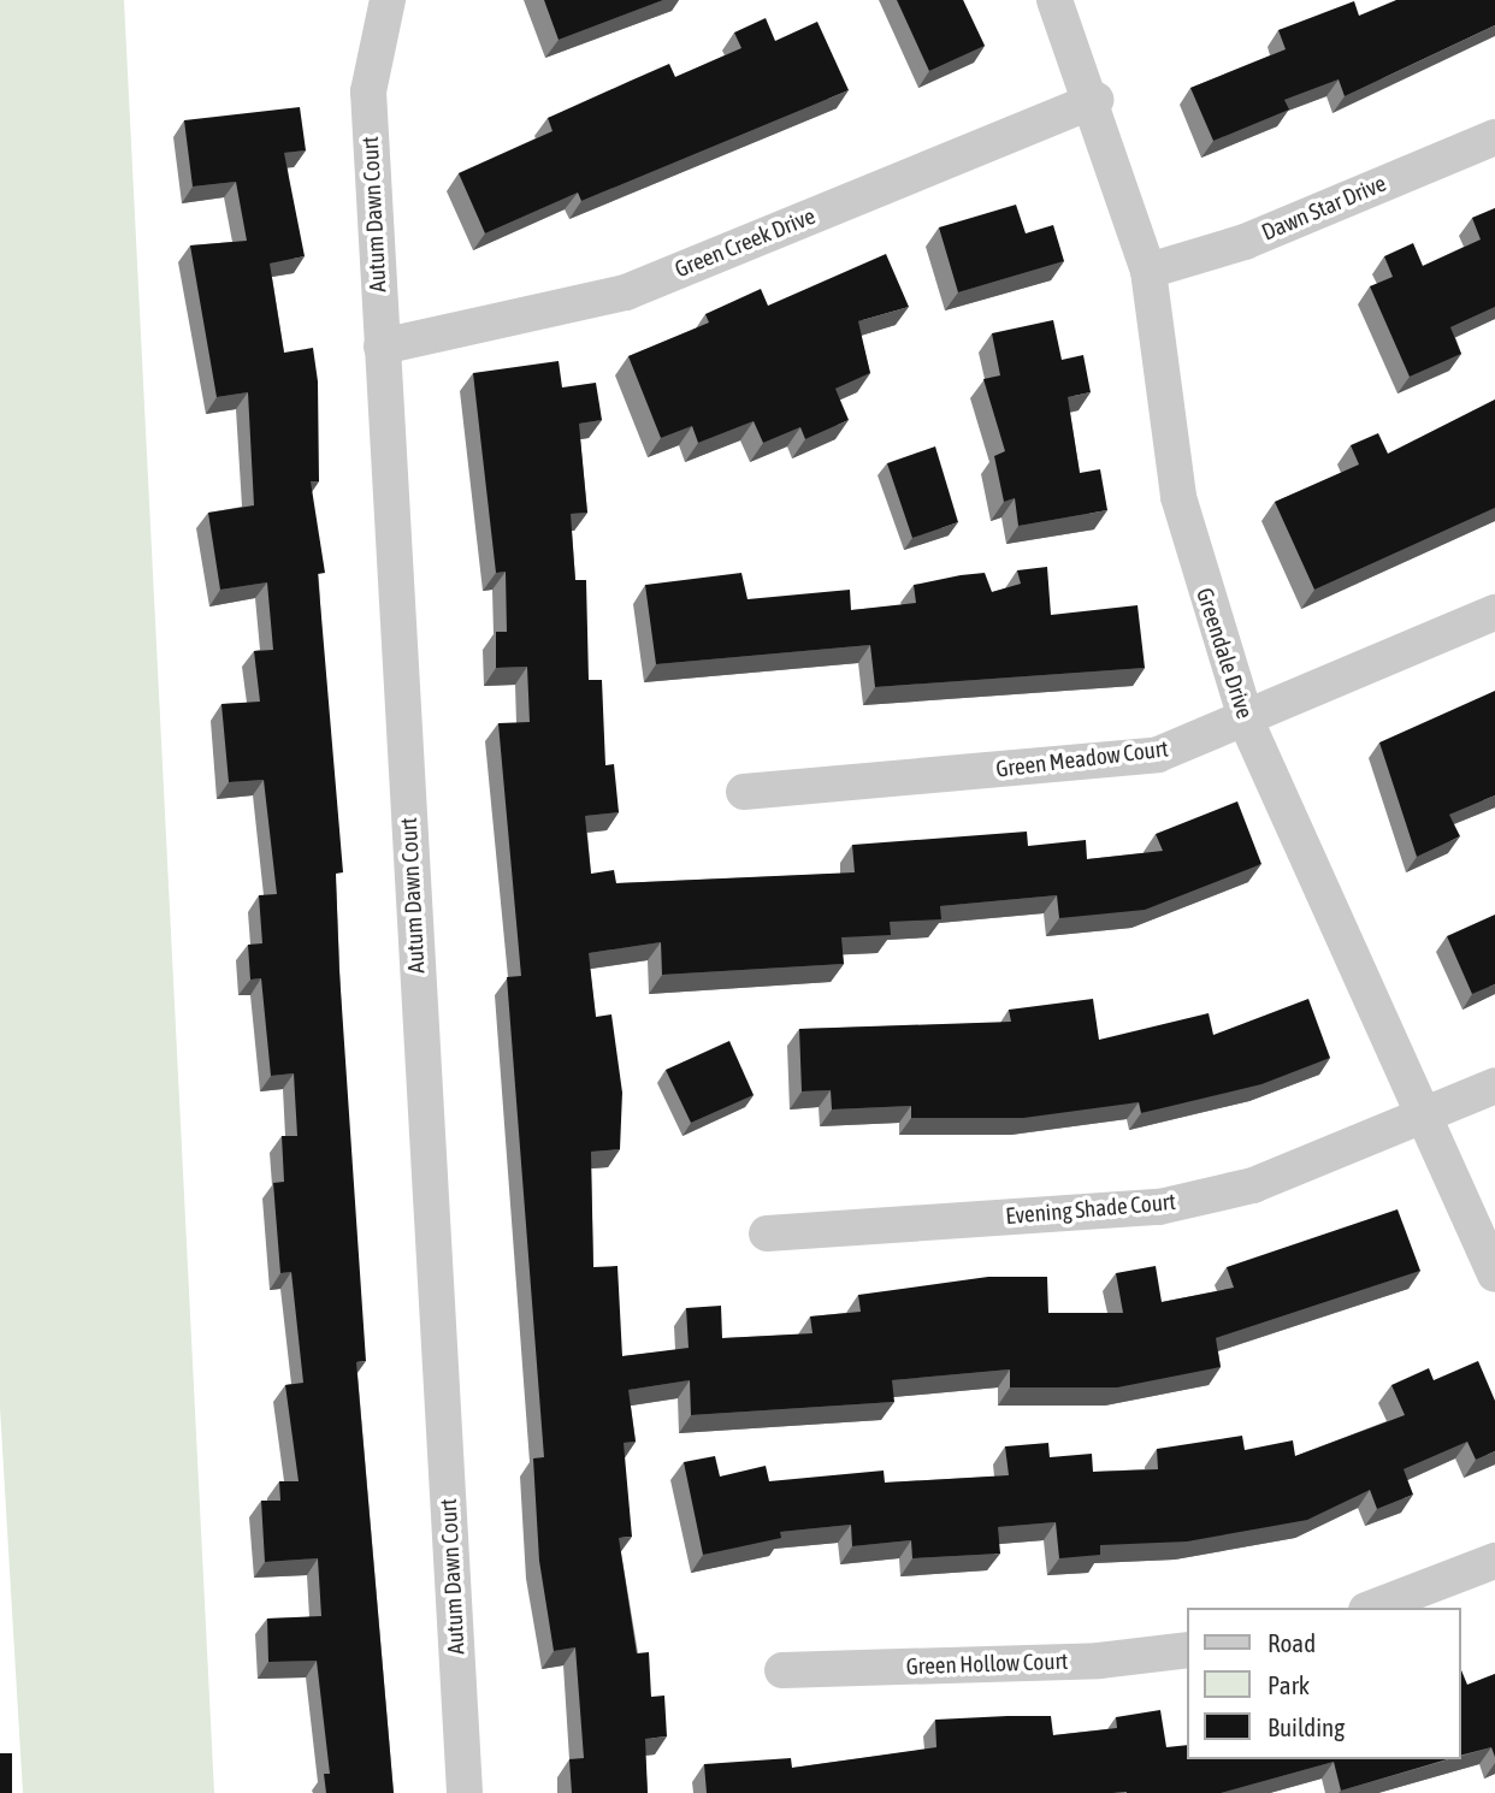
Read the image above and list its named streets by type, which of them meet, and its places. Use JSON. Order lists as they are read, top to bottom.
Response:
{
  "streets": {
    "street": [
      "Dawn Star Drive",
      "Autum Dawn Court",
      "Green Creek Drive",
      "Greendale Drive",
      "Green Meadow Court",
      "Evening Shade Court",
      "Green Hollow Court"
    ]
  },
  "crossings": [
    ["Dawn Star Drive", "Greendale Drive"],
    ["Autum Dawn Court", "Green Creek Drive"],
    ["Green Creek Drive", "Greendale Drive"],
    ["Greendale Drive", "Green Meadow Court"],
    ["Greendale Drive", "Evening Shade Court"]
  ],
  "legend": ["Road", "Park", "Building"]
}
